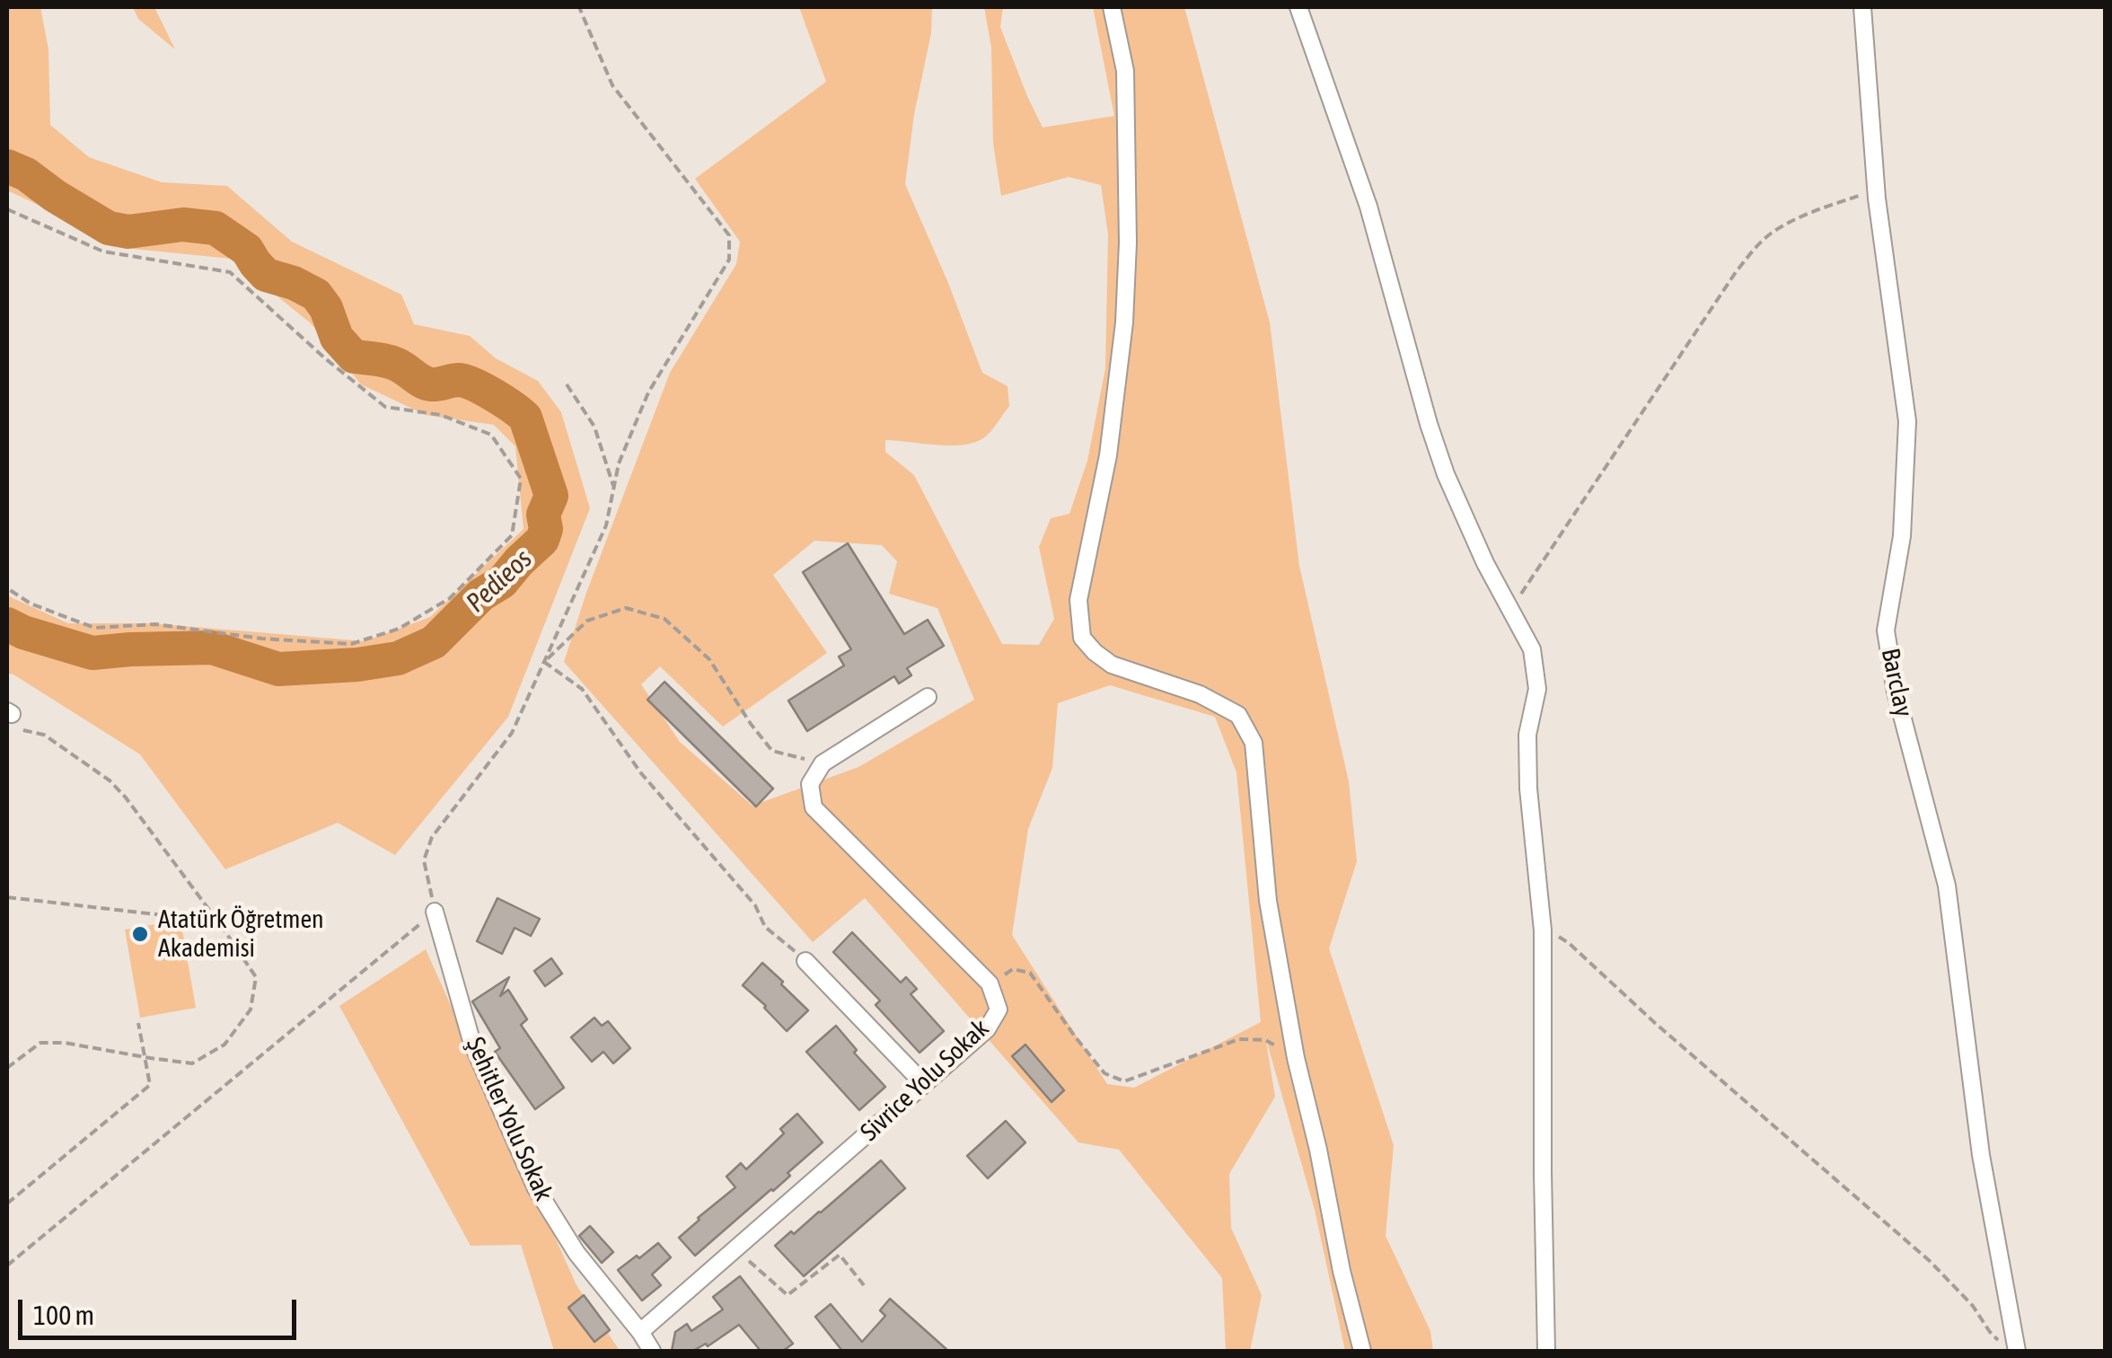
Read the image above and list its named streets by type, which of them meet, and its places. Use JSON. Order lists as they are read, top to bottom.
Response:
{
  "streets": {
    "street": ["Barclay", "Sivrice Yolu Sokak", "Şehitler Yolu Sokak"]
  },
  "crossings": [
    ["Sivrice Yolu Sokak", "Şehitler Yolu Sokak"]
  ],
  "water": ["Pedieos"],
  "places": ["Atatürk Öğretmen Akademisi"],
  "scale_bar": "100 m"
}
